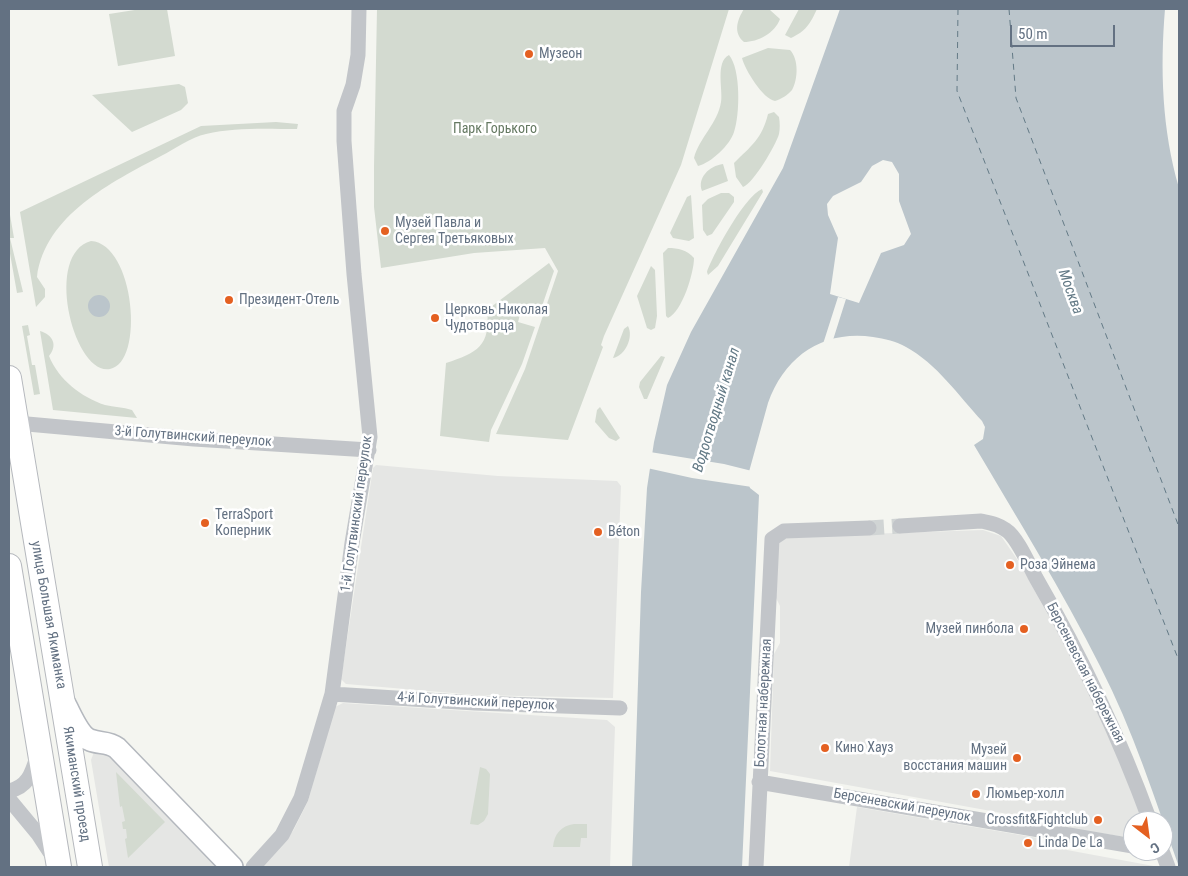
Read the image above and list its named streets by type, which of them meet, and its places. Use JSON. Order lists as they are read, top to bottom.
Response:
{
  "streets": {
    "main road": ["улица Большая Якиманка", "Якиманский проезд"],
    "street": [
      "3-й Голутвинский переулок",
      "1-й Голутвинский переулок",
      "Берсеневская набережная",
      "4-й Голутвинский переулок",
      "Болотная набережная",
      "Берсеневский переулок"
    ]
  },
  "crossings": [
    ["3-й Голутвинский переулок", "1-й Голутвинский переулок"],
    ["3-й Голутвинский переулок", "улица Большая Якиманка"],
    ["1-й Голутвинский переулок", "4-й Голутвинский переулок"],
    ["улица Большая Якиманка", "Якиманский проезд"],
    ["Болотная набережная", "Берсеневский переулок"]
  ],
  "water": ["Москва", "Водоотводный канал"],
  "parks": ["Парк Горького"],
  "places": [
    "Музеон",
    "Музей Павла и Сергея Третьяковых",
    "Президент-Отель",
    "Церковь Николая Чудотворца",
    "TerraSport Коперник",
    "Béton",
    "Роза Эйнема",
    "Музей пинбола",
    "Кино Хауз",
    "Музей восстания машин",
    "Люмьер-холл",
    "Crossfit&Fightclub",
    "Linda De La"
  ],
  "scale_bar": "50 m",
  "north": "bottom right"
}
